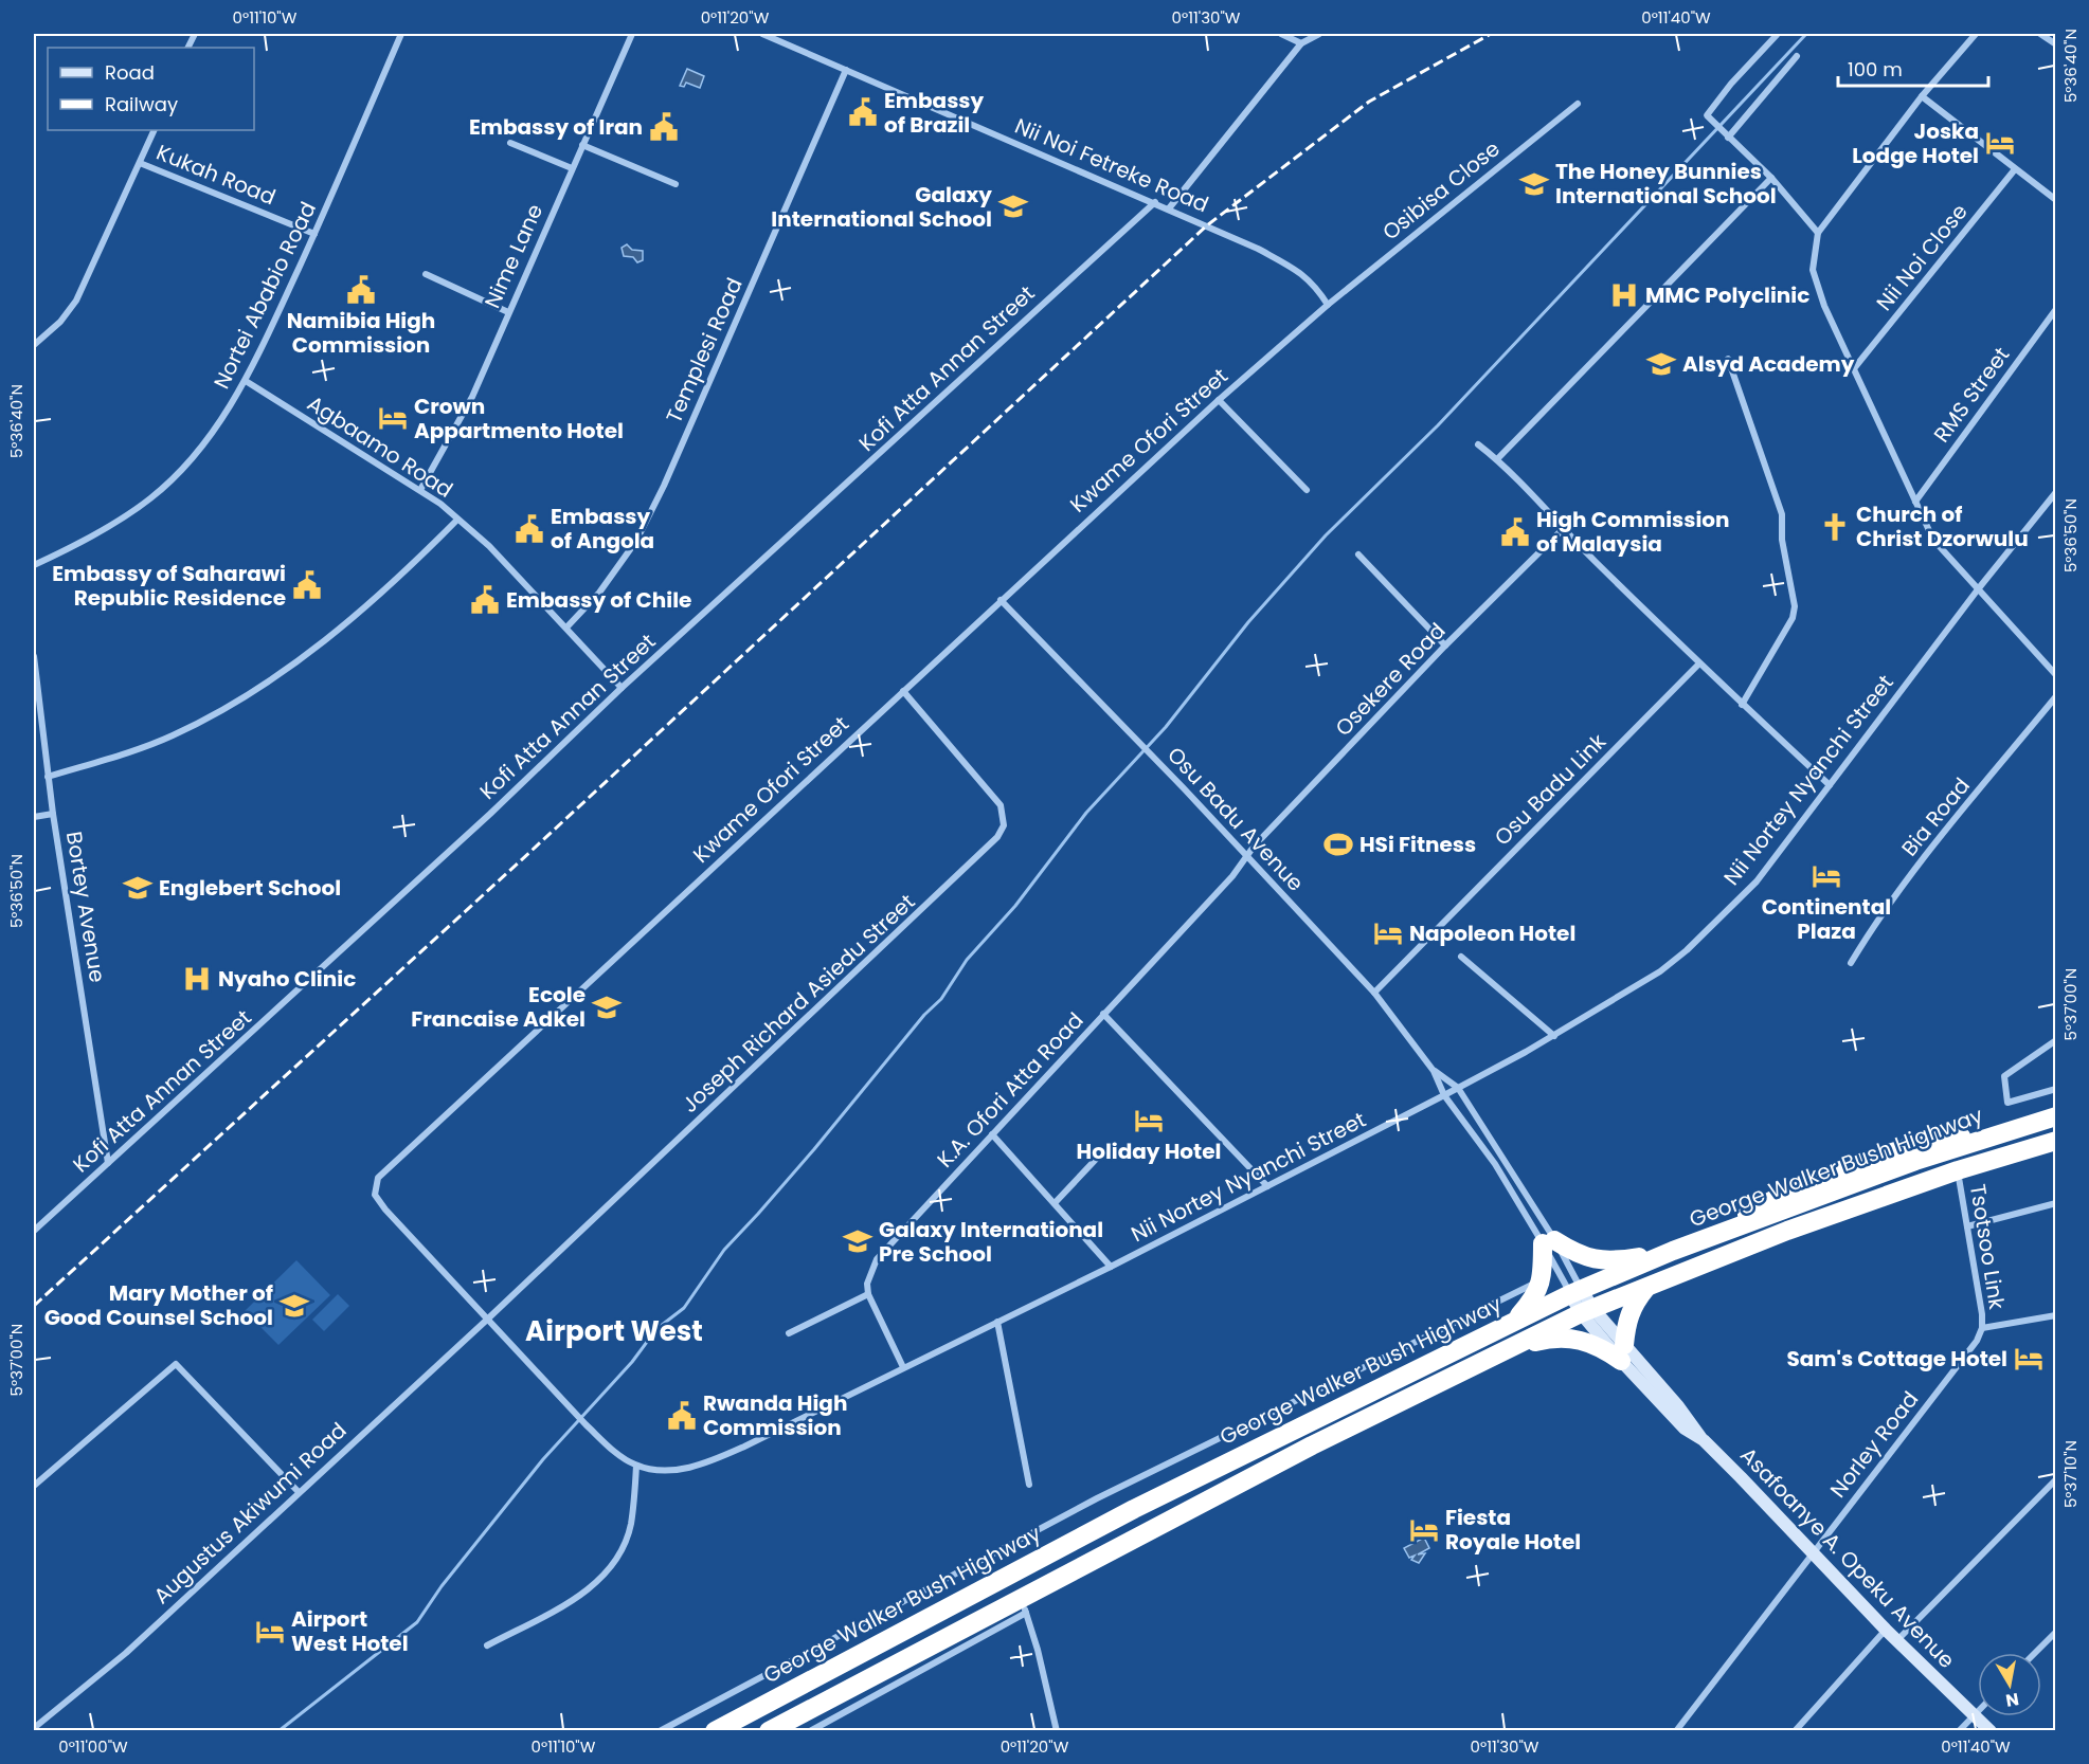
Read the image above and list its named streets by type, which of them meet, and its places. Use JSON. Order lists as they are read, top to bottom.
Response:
{
  "streets": {
    "highway": ["George Walker Bush Highway"],
    "main road": ["Asafoanye A. Opeku Avenue"],
    "street": [
      "Nii Noi Fetreke Road",
      "Kukah Road",
      "Osibisa Close",
      "Nime Lane",
      "Nii Noi Close",
      "Nortei Ababio Road",
      "Templesi Road",
      "Kofi Atta Annan Street",
      "RMS Street",
      "Kwame Ofori Street",
      "Agbaamo Road",
      "Osekere Road",
      "Nii Nortey Nyanchi Street",
      "Osu Badu Link",
      "Bia Road",
      "Osu Badu Avenue",
      "Bortey Avenue",
      "Joseph Richard Asiedu Street",
      "K.A. Ofori Atta Road",
      "Tsotsoo Link",
      "Norley Road",
      "Augustus Akiwumi Road"
    ]
  },
  "crossings": [
    ["Nii Noi Fetreke Road", "Osibisa Close"],
    ["Nii Noi Fetreke Road", "Templesi Road"],
    ["Nii Noi Fetreke Road", "Kofi Atta Annan Street"],
    ["Nii Noi Fetreke Road", "Kwame Ofori Street"],
    ["Kukah Road", "Nortei Ababio Road"],
    ["Osibisa Close", "Kwame Ofori Street"],
    ["Nime Lane", "Agbaamo Road"],
    ["Nortei Ababio Road", "Agbaamo Road"],
    ["Templesi Road", "Agbaamo Road"],
    ["Kofi Atta Annan Street", "Agbaamo Road"],
    ["Kofi Atta Annan Street", "Bortey Avenue"],
    ["Kwame Ofori Street", "Osu Badu Avenue"],
    ["Kwame Ofori Street", "Joseph Richard Asiedu Street"],
    ["Kwame Ofori Street", "Augustus Akiwumi Road"],
    ["Osekere Road", "Osu Badu Avenue"],
    ["Osekere Road", "K.A. Ofori Atta Road"],
    ["Nii Nortey Nyanchi Street", "Osu Badu Avenue"],
    ["Osu Badu Link", "Osu Badu Avenue"],
    ["Osu Badu Avenue", "K.A. Ofori Atta Road"],
    ["Osu Badu Avenue", "George Walker Bush Highway"],
    ["Osu Badu Avenue", "Asafoanye A. Opeku Avenue"],
    ["Joseph Richard Asiedu Street", "Augustus Akiwumi Road"],
    ["George Walker Bush Highway", "Tsotsoo Link"],
    ["George Walker Bush Highway", "Asafoanye A. Opeku Avenue"],
    ["Tsotsoo Link", "Norley Road"],
    ["Norley Road", "Asafoanye A. Opeku Avenue"]
  ],
  "districts": ["Airport West"],
  "places": {
    "public building": [
      "Embassy of Brazil",
      "Embassy of Iran",
      "Namibia High Commission",
      "Embassy of Angola",
      "High Commission of Malaysia",
      "Embassy of Saharawi Republic Residence",
      "Embassy of Chile",
      "Rwanda High Commission"
    ],
    "hotel": [
      "Joska Lodge Hotel",
      "Crown Appartmento Hotel",
      "Continental Plaza",
      "Napoleon Hotel",
      "Holiday Hotel",
      "Sam's Cottage Hotel",
      "Fiesta Royale Hotel",
      "Airport West Hotel"
    ],
    "school or university": [
      "The Honey Bunnies International School",
      "Galaxy International School",
      "Alsyd Academy",
      "Englebert School",
      "Ecole Francaise Adkel",
      "Galaxy International Pre School",
      "Mary Mother of Good Counsel School"
    ],
    "hospital": ["MMC Polyclinic", "Nyaho Clinic"],
    "church": ["Church of Christ Dzorwulu"],
    "sports": ["HSi Fitness"]
  },
  "legend": ["Road", "Railway"],
  "scale_bar": "100 m",
  "north": "bottom",
  "coordinates": [
    "0°11'10\"W",
    "0°11'20\"W",
    "0°11'30\"W",
    "0°11'40\"W",
    "5°36'40\"N",
    "5°36'50\"N",
    "5°37'00\"N",
    "5°37'10\"N",
    "0°11'00\"W"
  ]
}
